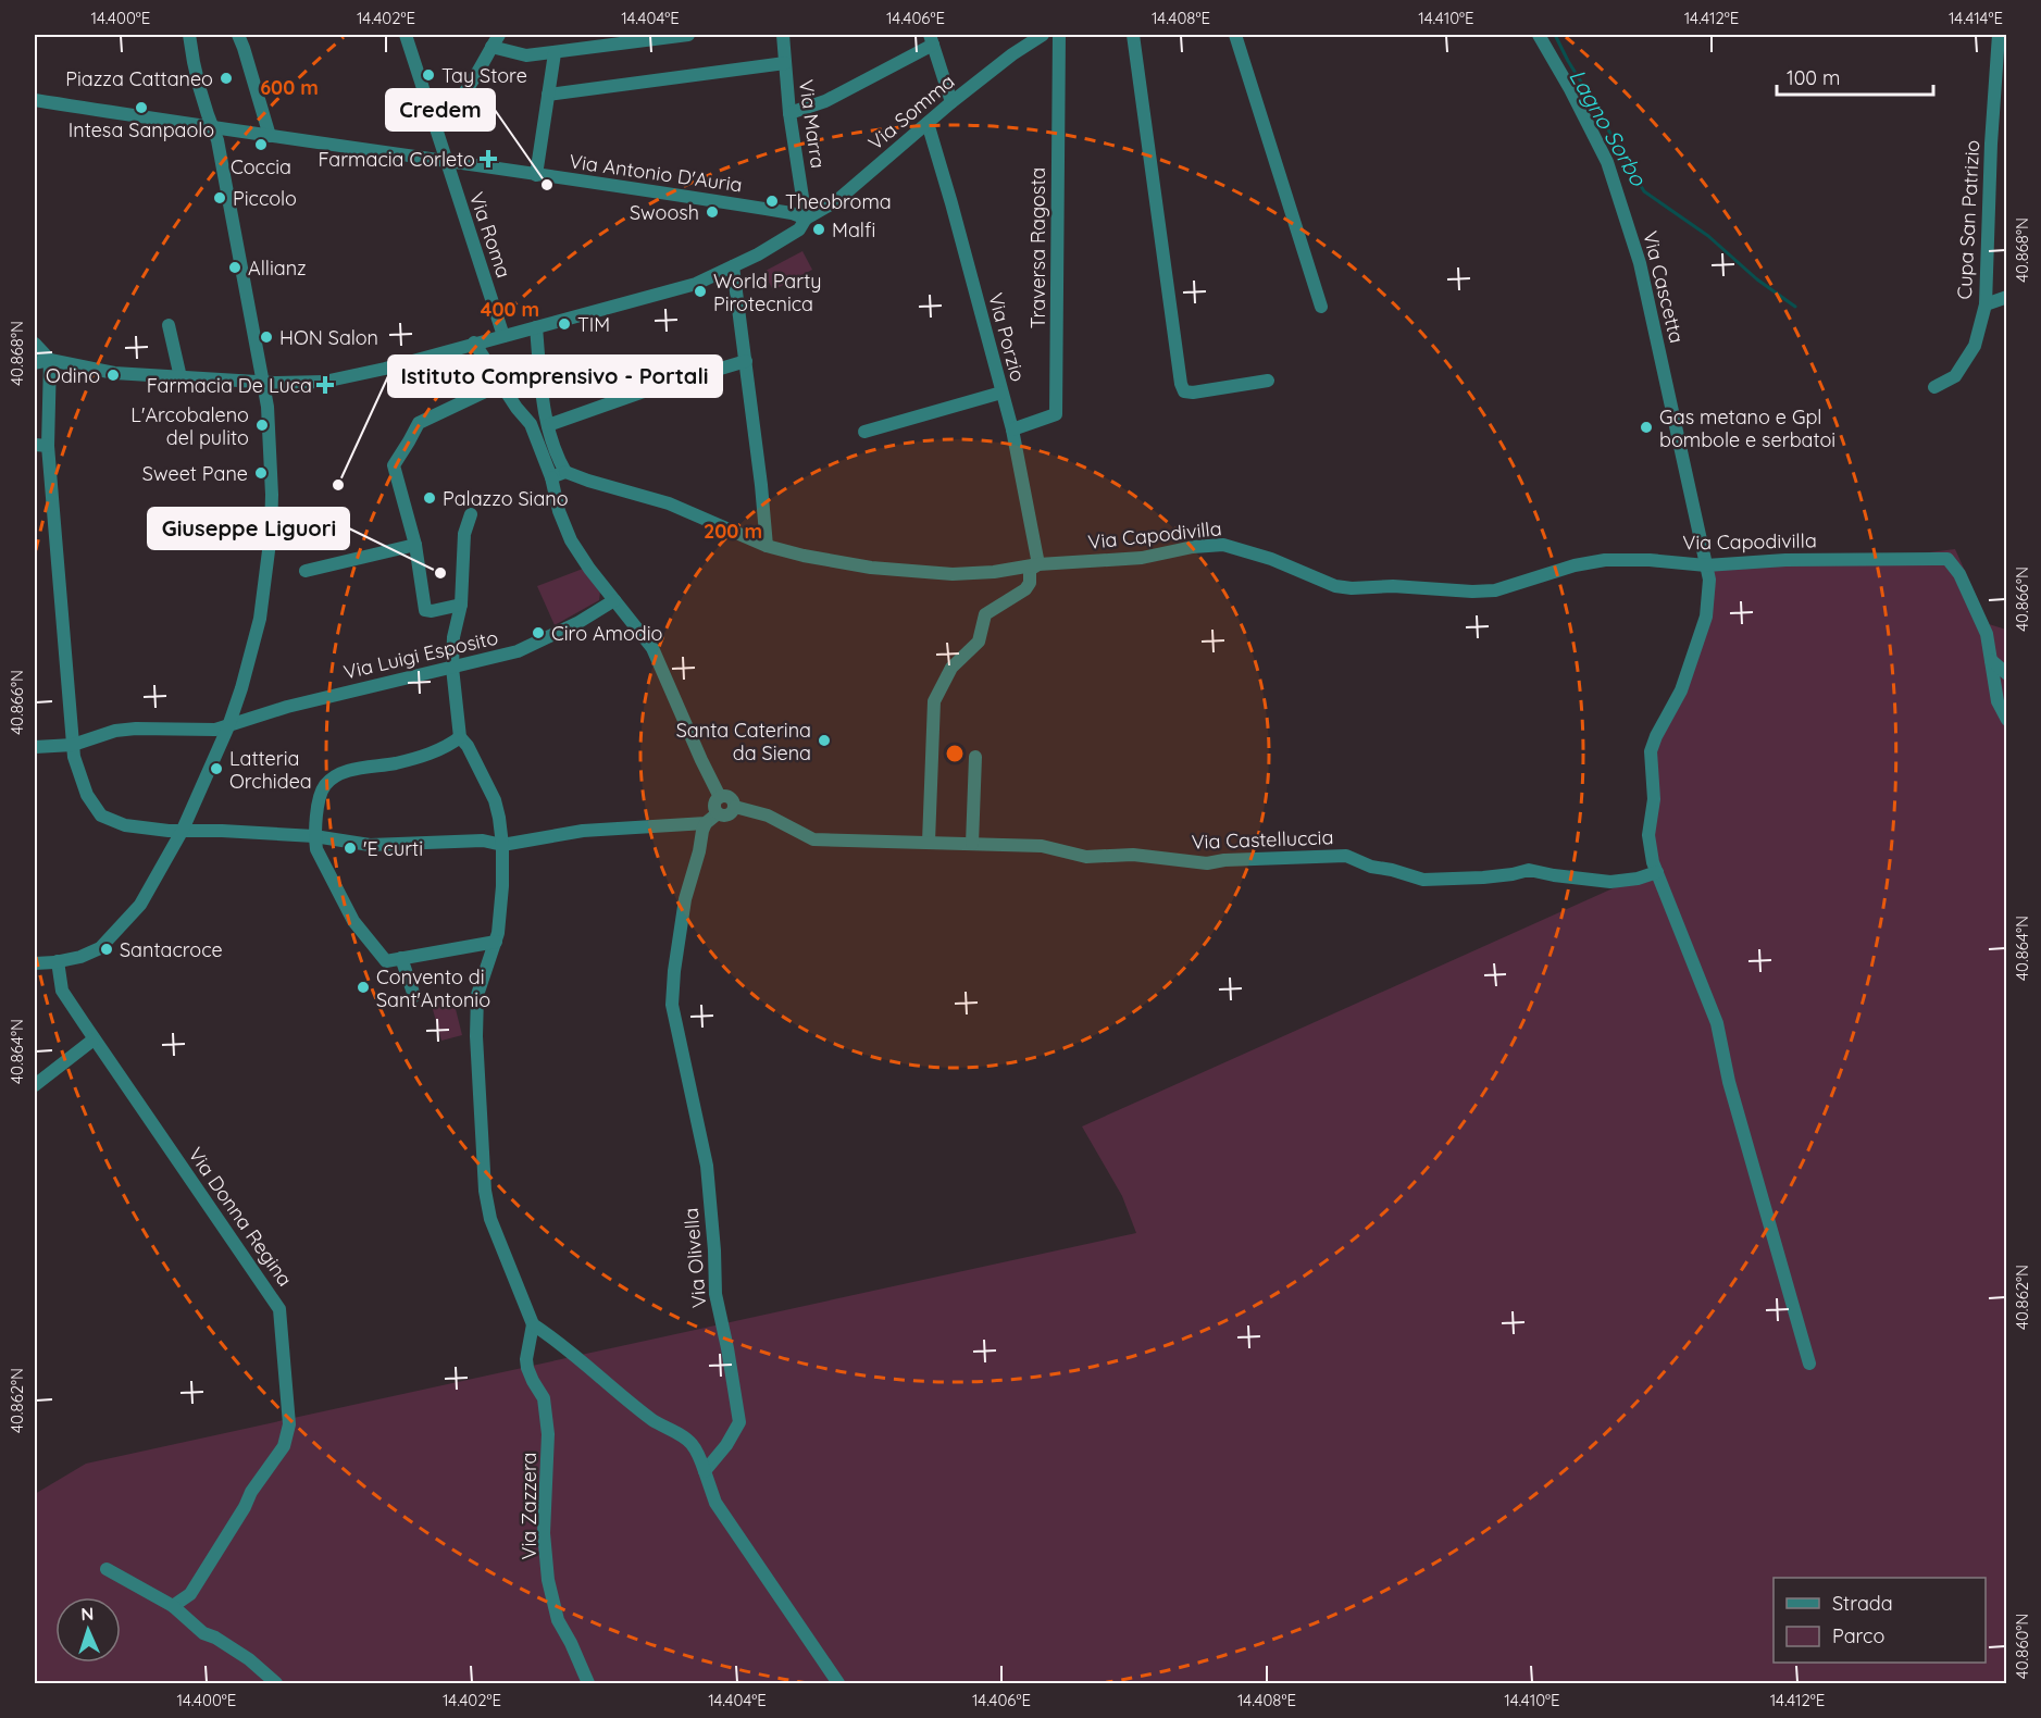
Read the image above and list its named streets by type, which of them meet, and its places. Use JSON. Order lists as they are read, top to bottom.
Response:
{
  "streets": {
    "street": [
      "Via Somma",
      "Via Marra",
      "Via Antonio D'Auria",
      "Cupa San Patrizio",
      "Via Roma",
      "Traversa Ragosta",
      "Via Cascetta",
      "Via Porzio",
      "Via Capodivilla",
      "Via Luigi Esposito",
      "Via Castelluccia",
      "Via Donna Regina",
      "Via Olivella",
      "Via Zazzera"
    ]
  },
  "crossings": [
    ["Via Somma", "Via Marra"],
    ["Via Somma", "Via Antonio D'Auria"],
    ["Via Somma", "Via Roma"],
    ["Via Somma", "Via Porzio"],
    ["Via Marra", "Via Antonio D'Auria"],
    ["Via Antonio D'Auria", "Via Roma"],
    ["Traversa Ragosta", "Via Porzio"],
    ["Via Cascetta", "Via Capodivilla"],
    ["Via Cascetta", "Via Castelluccia"],
    ["Via Porzio", "Via Capodivilla"]
  ],
  "water": ["Lagno Sorbo"],
  "places": {
    "other": [
      "Tay Store",
      "Piazza Cattaneo",
      "Intesa Sanpaolo",
      "Coccia",
      "Credem",
      "Piccolo",
      "Theobroma",
      "Swoosh",
      "Malfi",
      "Allianz",
      "World Party Pirotecnica",
      "TIM",
      "HON Salon",
      "Odino",
      "L'Arcobaleno del pulito",
      "Gas metano e Gpl bombole e serbatoi",
      "Sweet Pane",
      "Istituto Comprensivo - Portali",
      "Palazzo Siano",
      "Giuseppe Liguori",
      "Ciro Amodio",
      "Santa Caterina da Siena",
      "Latteria Orchidea",
      "'E curti",
      "Santacroce",
      "Convento di Sant'Antonio"
    ],
    "health": ["Farmacia Corleto", "Farmacia De Luca"]
  },
  "legend": ["Strada", "Parco"],
  "scale_bar": "100 m",
  "north": "top",
  "coordinates": [
    "14.400°E",
    "14.402°E",
    "14.404°E",
    "14.406°E",
    "14.408°E",
    "14.410°E",
    "14.412°E",
    "14.414°E",
    "40.868°N",
    "40.866°N",
    "40.864°N",
    "40.862°N",
    "40.860°N"
  ],
  "rings": ["600 m", "400 m", "200 m"]
}
